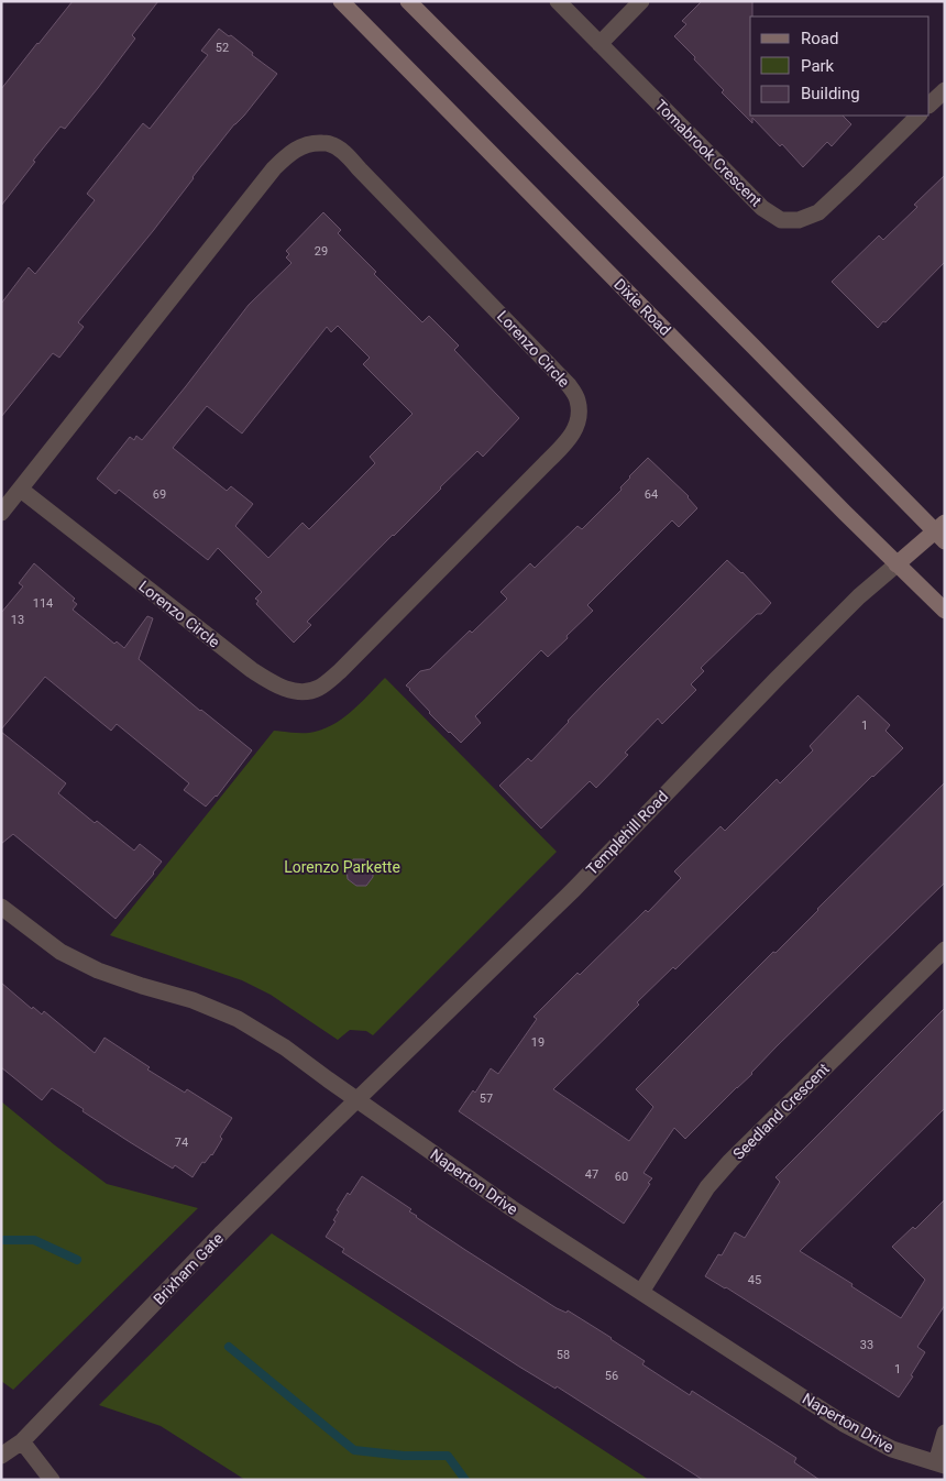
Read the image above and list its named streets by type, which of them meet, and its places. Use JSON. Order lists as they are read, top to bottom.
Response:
{
  "streets": {
    "main road": ["Dixie Road"],
    "street": [
      "Tomabrook Crescent",
      "Lorenzo Circle",
      "Templehill Road",
      "Seedland Crescent",
      "Naperton Drive",
      "Brixham Gate"
    ]
  },
  "crossings": [
    ["Dixie Road", "Templehill Road"],
    ["Templehill Road", "Naperton Drive"],
    ["Templehill Road", "Brixham Gate"],
    ["Seedland Crescent", "Naperton Drive"],
    ["Naperton Drive", "Brixham Gate"]
  ],
  "parks": ["Lorenzo Parkette"],
  "house_numbers": [
    "52",
    "29",
    "69",
    "64",
    "114",
    "13",
    "1",
    "19",
    "57",
    "74",
    "47",
    "60",
    "45",
    "33",
    "58",
    "1",
    "56"
  ],
  "legend": ["Road", "Park", "Building"]
}
